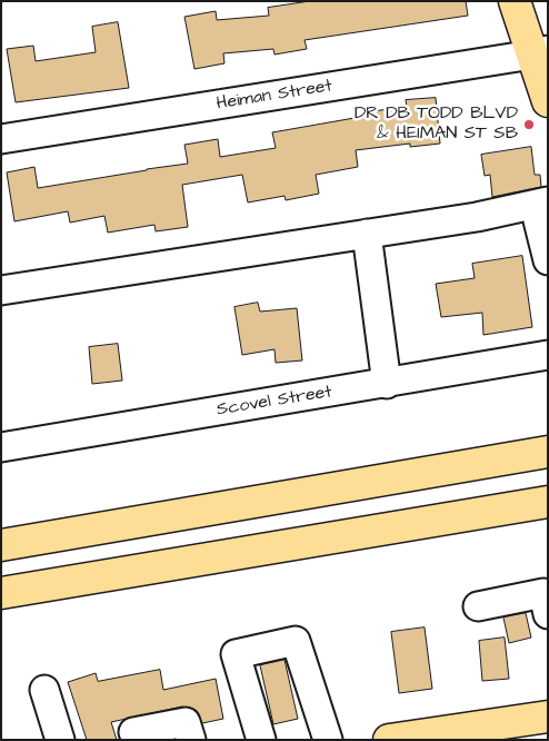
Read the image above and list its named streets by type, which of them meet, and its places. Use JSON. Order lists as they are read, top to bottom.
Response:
{
  "streets": {
    "street": ["Heiman Street", "Scovel Street"]
  },
  "places": ["DR DB TODD BLVD & HEIMAN ST SB"]
}
